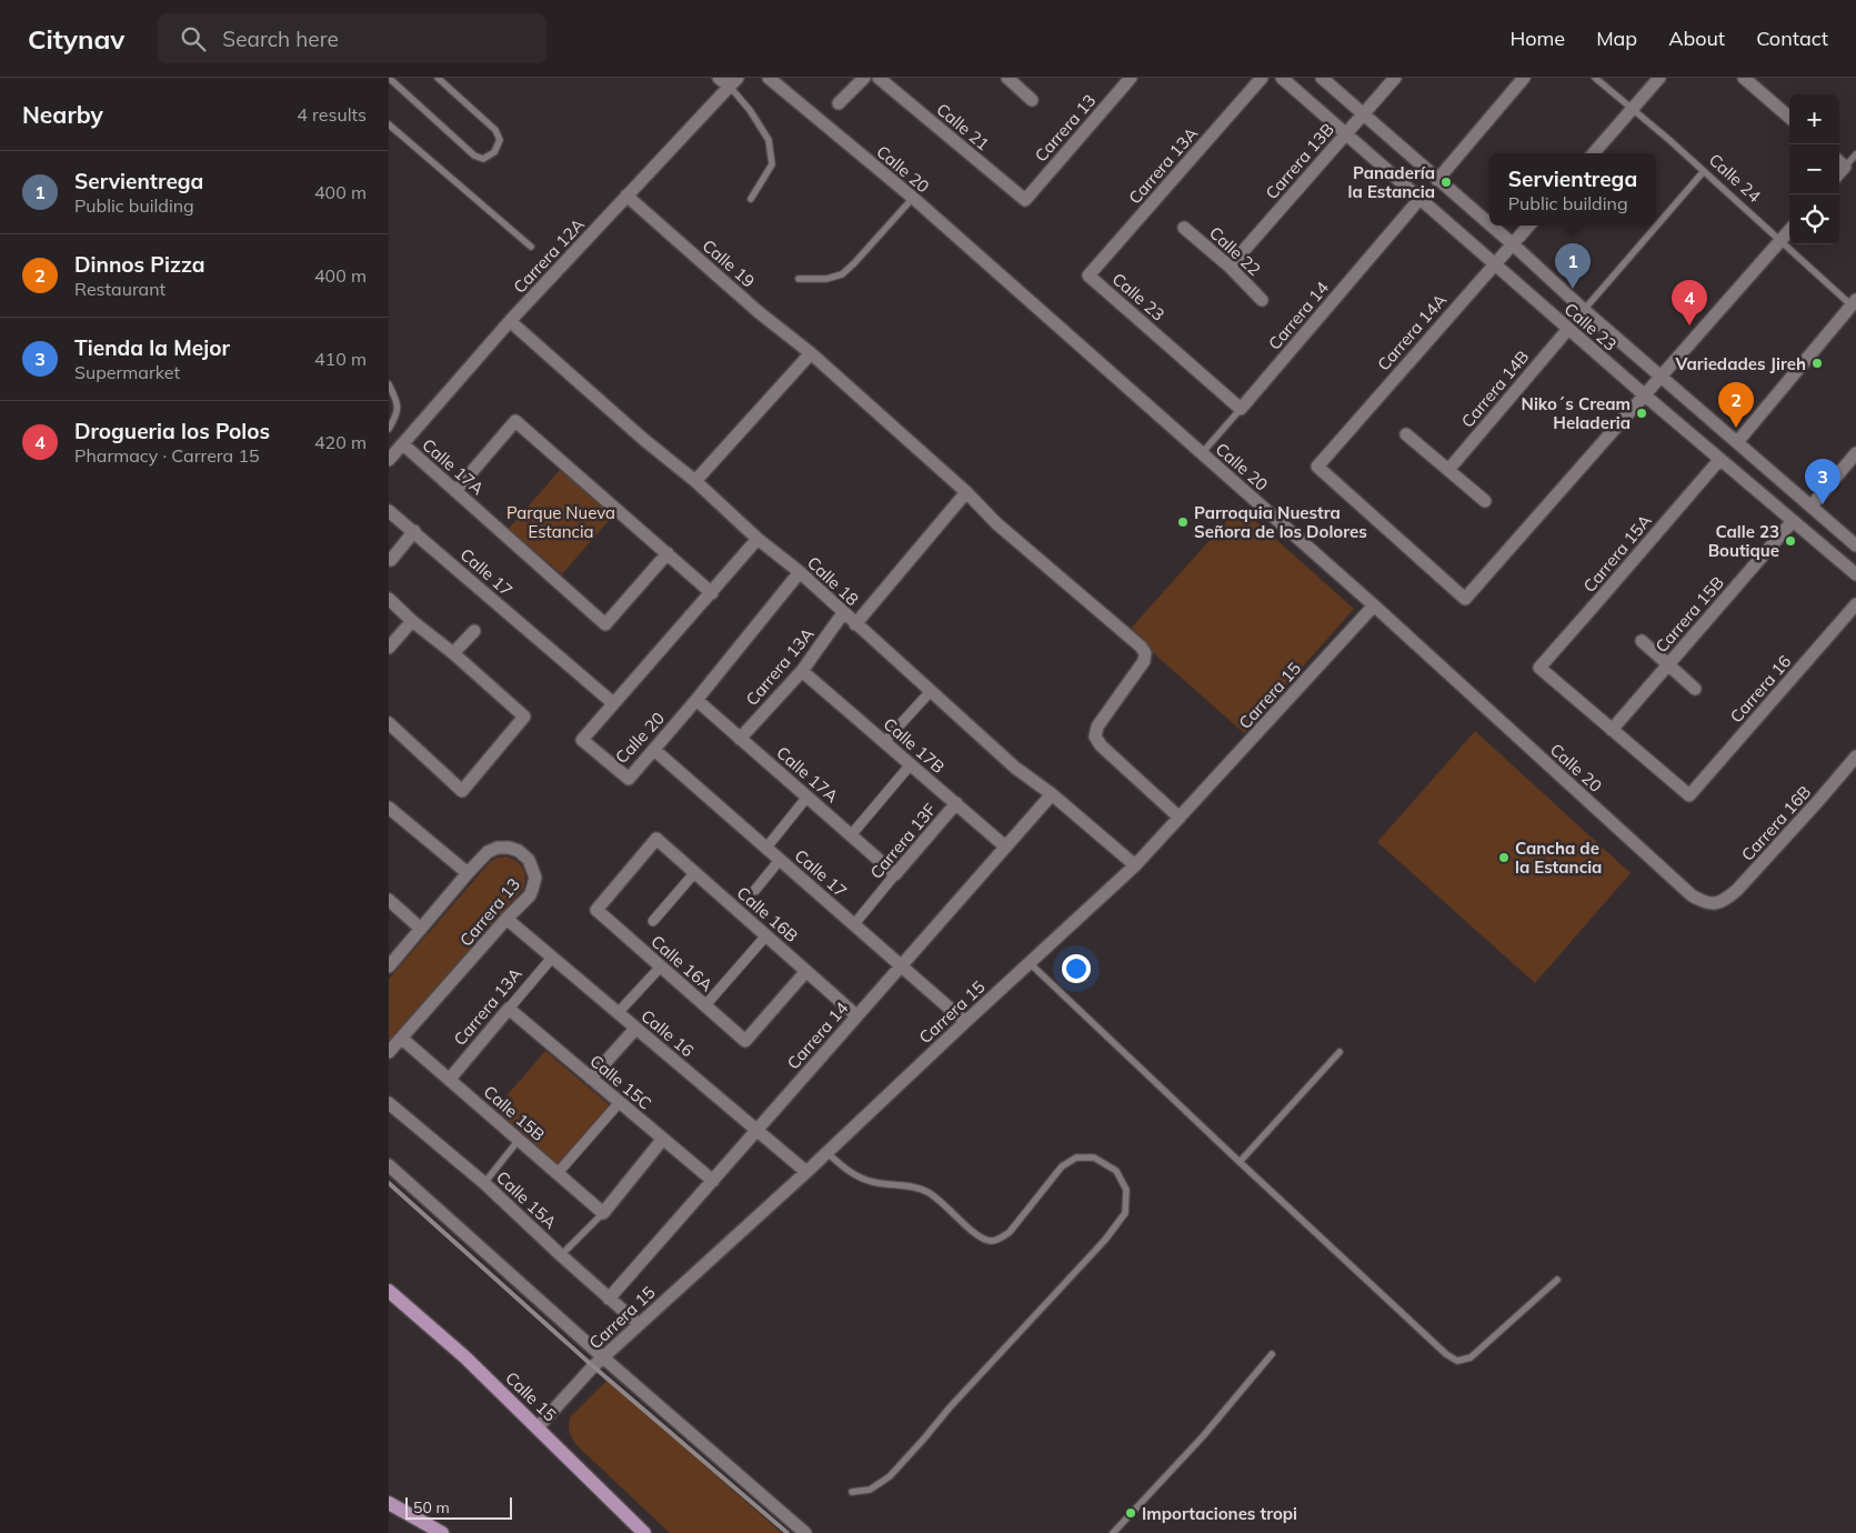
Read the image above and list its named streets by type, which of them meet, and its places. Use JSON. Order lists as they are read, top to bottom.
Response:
{
  "streets": {
    "main road": ["Calle 15"],
    "street": [
      "Calle 21",
      "Carrera 13",
      "Carrera 13B",
      "Carrera 13A",
      "Calle 20",
      "Calle 22",
      "Carrera 12A",
      "Calle 19",
      "Calle 23",
      "Carrera 14",
      "Carrera 14A",
      "Carrera 14B",
      "Calle 17A",
      "Carrera 15A",
      "Calle 17",
      "Calle 18",
      "Carrera 15B",
      "Carrera 16",
      "Carrera 15",
      "Calle 17B",
      "Carrera 16B",
      "Carrera 13F",
      "Calle 16B",
      "Calle 16A",
      "Calle 16",
      "Calle 15C",
      "Calle 15B",
      "Calle 15A"
    ],
    "lane": ["Calle 24"]
  },
  "crossings": [
    ["Calle 21", "Carrera 13"],
    ["Carrera 13", "Calle 16"],
    ["Carrera 13", "Calle 15B"],
    ["Carrera 13B", "Calle 22"],
    ["Carrera 13B", "Calle 23"],
    ["Carrera 13A", "Calle 23"],
    ["Carrera 13A", "Calle 17A"],
    ["Carrera 13A", "Calle 18"],
    ["Carrera 13A", "Calle 17B"],
    ["Carrera 13A", "Calle 16"],
    ["Carrera 13A", "Calle 15C"],
    ["Carrera 13A", "Calle 15B"],
    ["Calle 20", "Carrera 14"],
    ["Calle 20", "Calle 17A"],
    ["Calle 20", "Calle 17"],
    ["Calle 20", "Calle 18"],
    ["Calle 20", "Carrera 15"],
    ["Calle 20", "Carrera 16B"],
    ["Carrera 12A", "Calle 19"],
    ["Carrera 12A", "Calle 17A"],
    ["Carrera 12A", "Calle 18"],
    ["Calle 23", "Carrera 14"],
    ["Calle 23", "Carrera 14A"],
    ["Calle 23", "Carrera 14B"],
    ["Calle 23", "Carrera 15A"],
    ["Calle 23", "Carrera 15B"],
    ["Carrera 14", "Calle 17"],
    ["Carrera 14", "Calle 18"],
    ["Carrera 14", "Calle 17B"],
    ["Carrera 14", "Calle 16B"],
    ["Carrera 14", "Calle 16"],
    ["Carrera 14", "Calle 15C"],
    ["Carrera 14", "Calle 15A"],
    ["Calle 17A", "Carrera 13F"],
    ["Carrera 15A", "Carrera 15B"],
    ["Carrera 15A", "Carrera 16"],
    ["Calle 17", "Carrera 15"],
    ["Calle 17", "Carrera 13F"],
    ["Calle 18", "Carrera 15"],
    ["Carrera 15B", "Carrera 16"],
    ["Carrera 15", "Calle 16"],
    ["Carrera 15", "Calle 15A"],
    ["Carrera 15", "Calle 15"],
    ["Calle 17B", "Carrera 13F"],
    ["Calle 16B", "Calle 16A"]
  ],
  "parks": ["Parque Nueva Estancia"],
  "places": [
    "Panadería la Estancia",
    "Variedades Jireh",
    "Niko´s Cream Heladeria",
    "Parroquia Nuestra Señora de los Dolores",
    "Calle 23 Boutique",
    "Cancha de la Estancia",
    "Importaciones tropi"
  ],
  "scale_bar": "50 m",
  "page": {
    "header": "Citynav",
    "search": "Search here",
    "nav": [
      "Home",
      "Map",
      "About",
      "Contact"
    ],
    "heading": ["Nearby", "4 results"],
    "map_buttons": ["+", "−"],
    "list": [
      {
        "mark": "1",
        "name": "Servientrega",
        "note": "Public building",
        "value": "400 m"
      },
      {
        "mark": "2",
        "name": "Dinnos Pizza",
        "note": "Restaurant",
        "value": "400 m"
      },
      {
        "mark": "3",
        "name": "Tienda la Mejor",
        "note": "Supermarket",
        "value": "410 m"
      },
      {
        "mark": "4",
        "name": "Drogueria los Polos",
        "note": "Pharmacy · Carrera 15",
        "value": "420 m"
      }
    ],
    "popup": ["Servientrega", "Public building"],
    "pins": [
      "1",
      "4",
      "2",
      "3"
    ],
    "scale": "50 m"
  }
}
